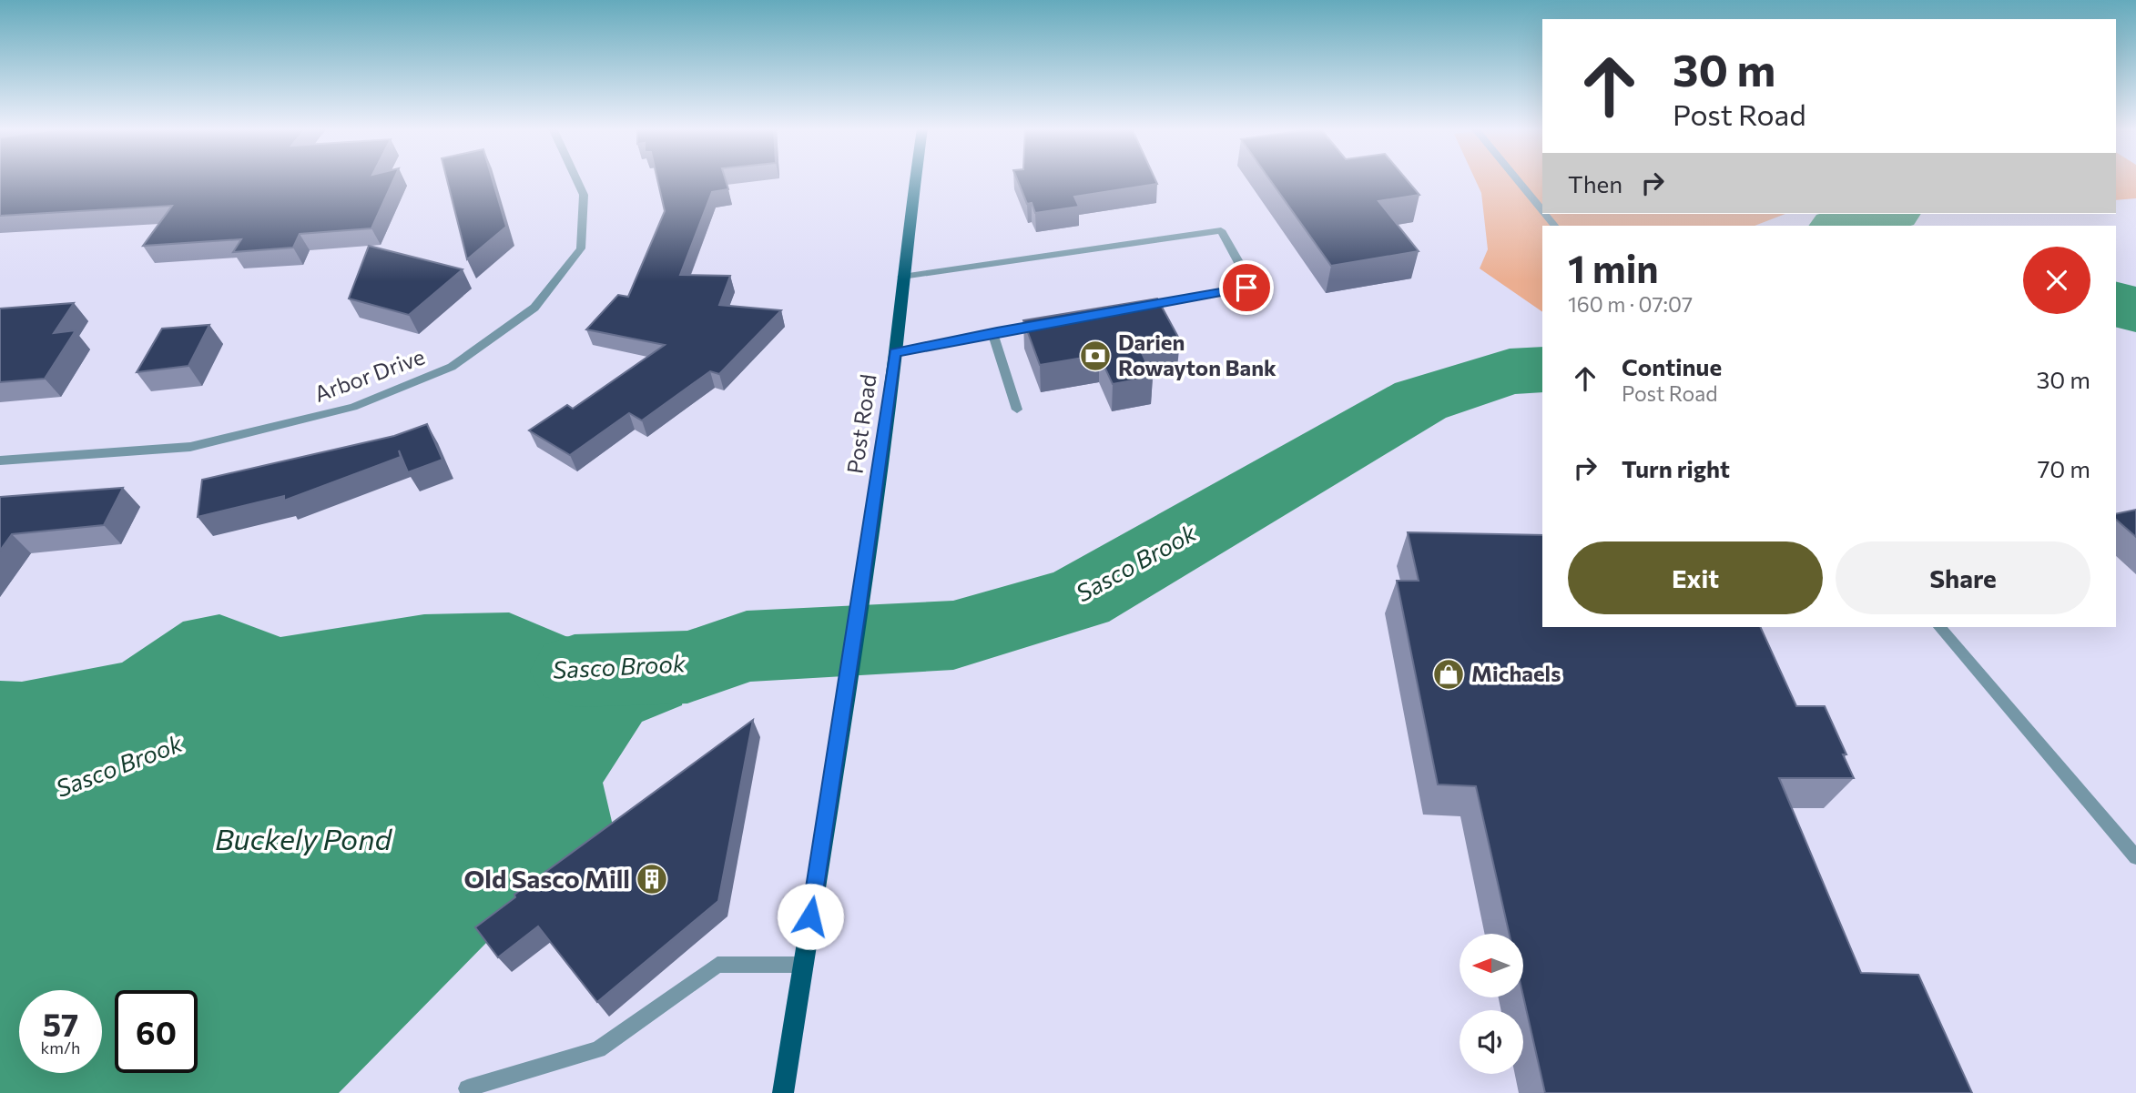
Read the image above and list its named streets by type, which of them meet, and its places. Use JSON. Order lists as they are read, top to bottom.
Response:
{
  "streets": {
    "main road": ["Post Road"],
    "street": ["Arbor Drive"]
  },
  "water": ["Sasco Brook", "Buckely Pond"],
  "places": {
    "bank": ["Darien Rowayton Bank"],
    "shop": ["Michaels"],
    "building": ["Old Sasco Mill"]
  },
  "north": "left",
  "page": {
    "turn": ["30 m", "Post Road"],
    "then": "Then",
    "heading": ["1 min", "160 m · 07:07"],
    "list": [
      {
        "name": "Continue",
        "note": "Post Road",
        "value": "30 m"
      },
      {
        "name": "Turn right",
        "value": "70 m"
      }
    ],
    "buttons": ["Exit", "Share"],
    "speed": "57 km/h",
    "limit": "60"
  }
}
